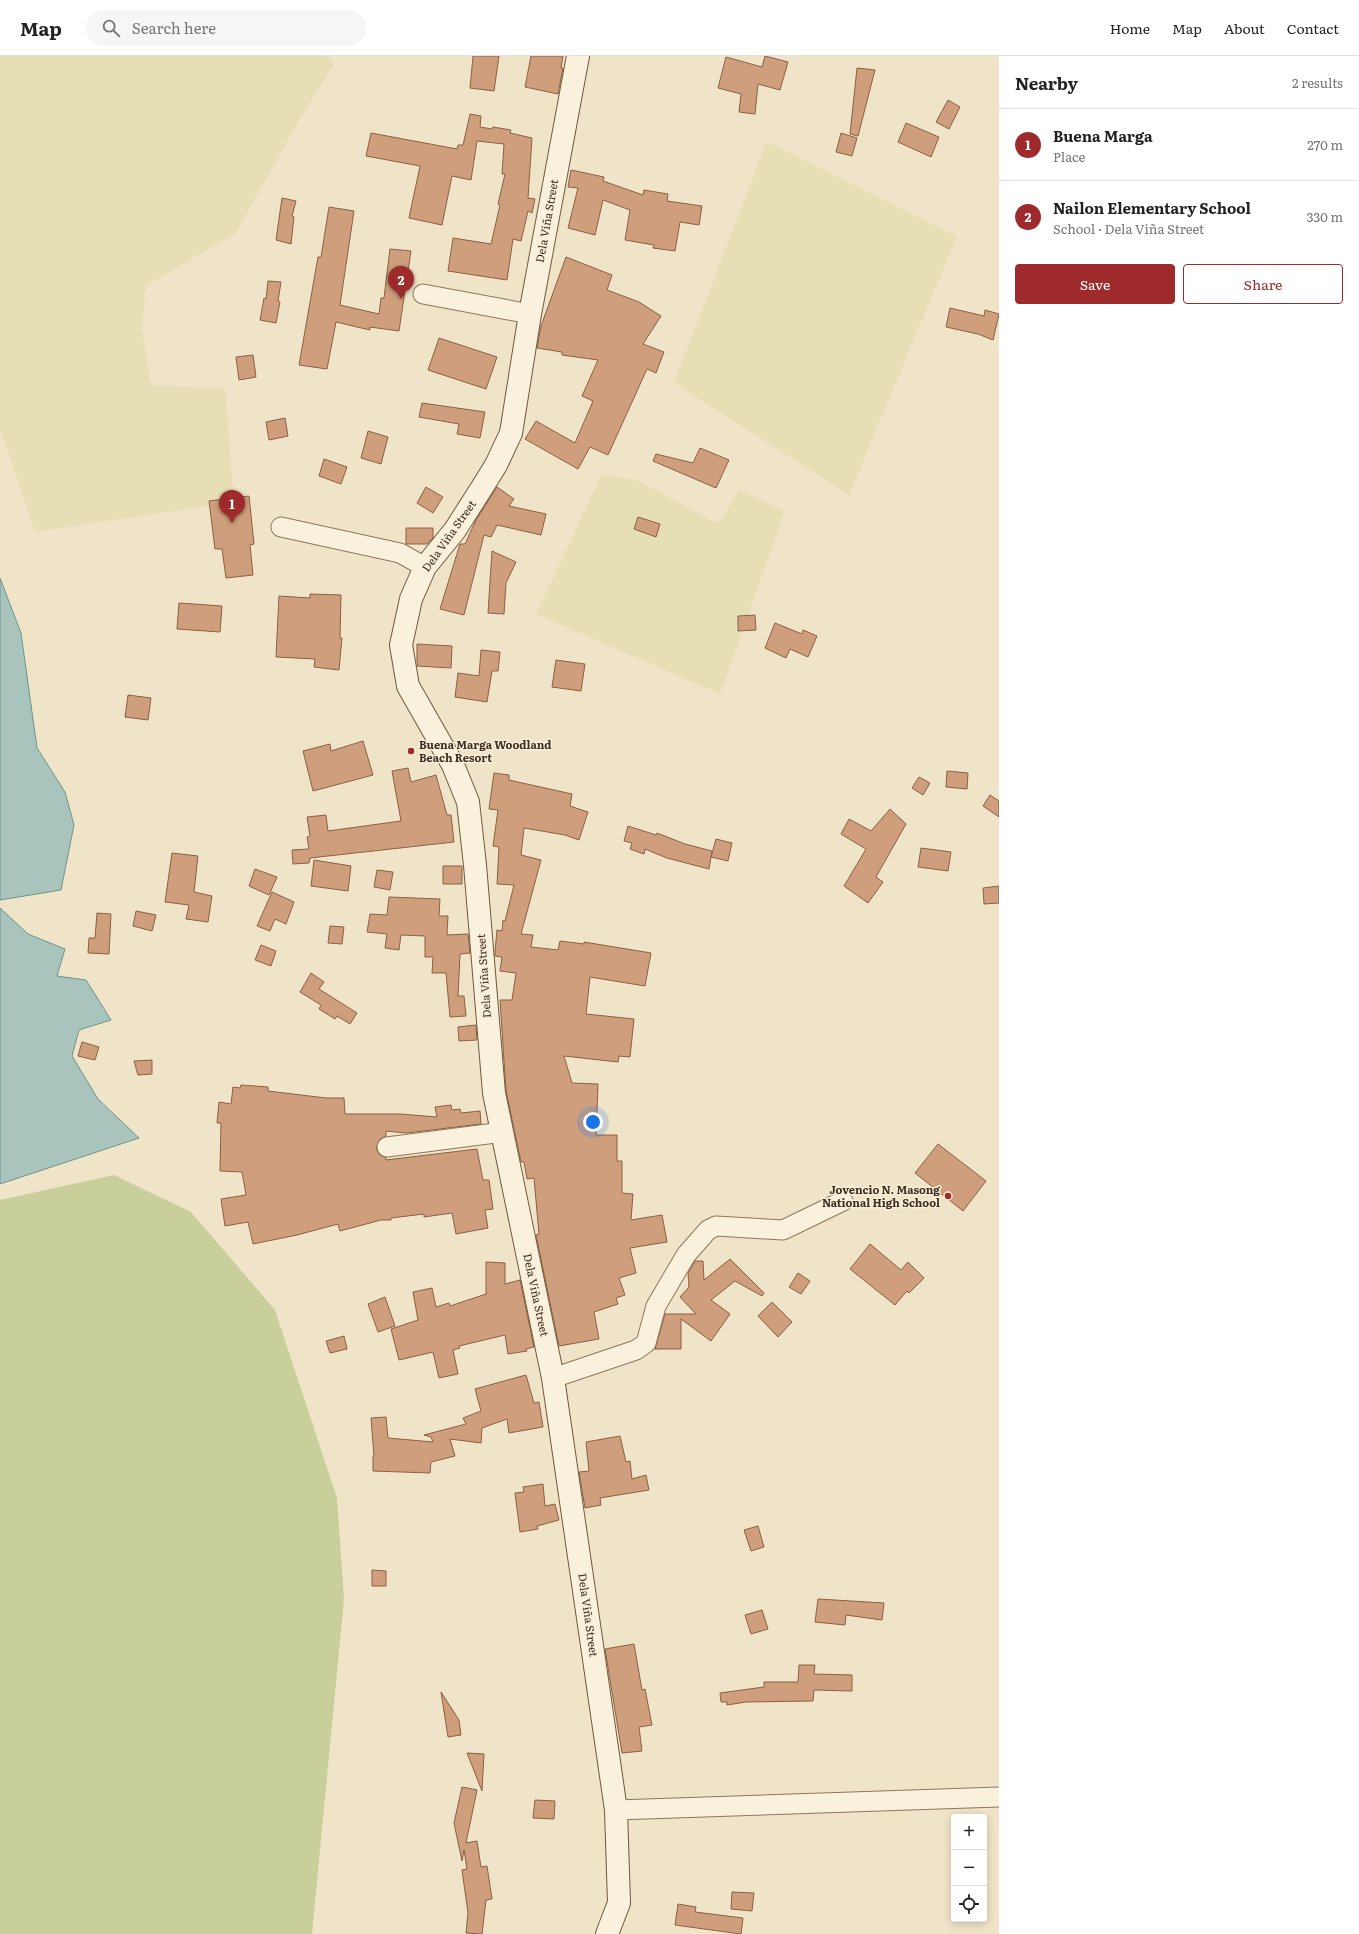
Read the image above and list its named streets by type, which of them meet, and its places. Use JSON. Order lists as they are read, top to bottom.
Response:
{
  "streets": {
    "street": ["Dela Viña Street"]
  },
  "places": ["Buena Marga Woodland Beach Resort", "Jovencio N. Masong National High School"],
  "page": {
    "header": "Map",
    "search": "Search here",
    "nav": [
      "Home",
      "Map",
      "About",
      "Contact"
    ],
    "heading": ["Nearby", "2 results"],
    "list": [
      {
        "mark": "1",
        "name": "Buena Marga",
        "note": "Place",
        "value": "270 m"
      },
      {
        "mark": "2",
        "name": "Nailon Elementary School",
        "note": "School · Dela Viña Street",
        "value": "330 m"
      }
    ],
    "buttons": ["Save", "Share"],
    "pins": ["2", "1"],
    "map_buttons": ["+", "−"]
  }
}
